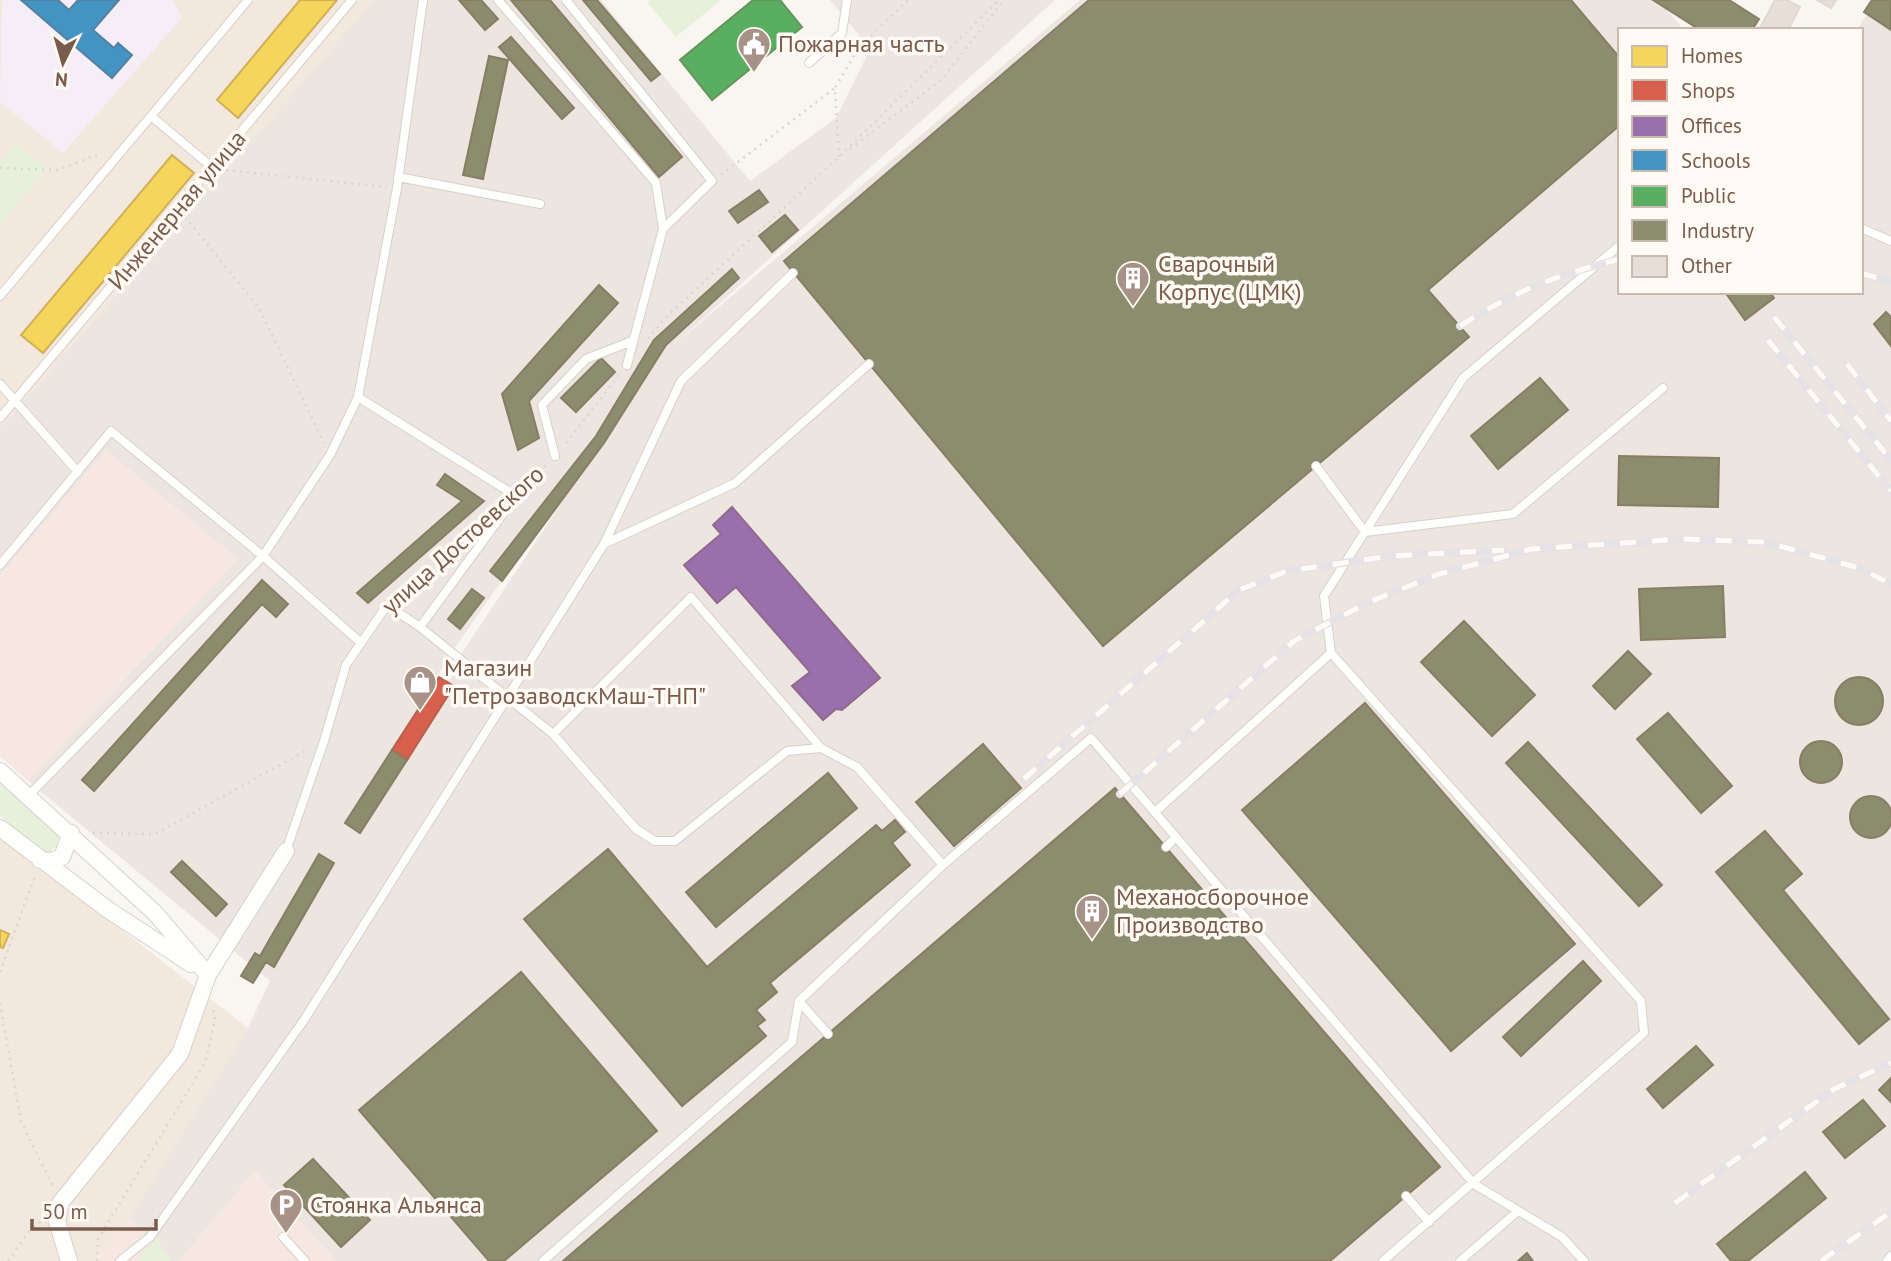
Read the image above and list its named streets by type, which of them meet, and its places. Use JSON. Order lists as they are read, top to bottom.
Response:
{
  "streets": {
    "street": ["улица Достоевского"],
    "lane": ["Инженерная улица"]
  },
  "places": {
    "public building": ["Пожарная часть"],
    "building": ["Сварочный Корпус (ЦМК)", "Механосборочное Производство"],
    "shop": ["Магазин \"ПетрозаводскМаш-ТНП\""],
    "parking": ["Стоянка Альянса"]
  },
  "legend": [
    "Homes",
    "Shops",
    "Offices",
    "Schools",
    "Public",
    "Industry",
    "Other"
  ],
  "scale_bar": "50 m",
  "north": "bottom"
}
